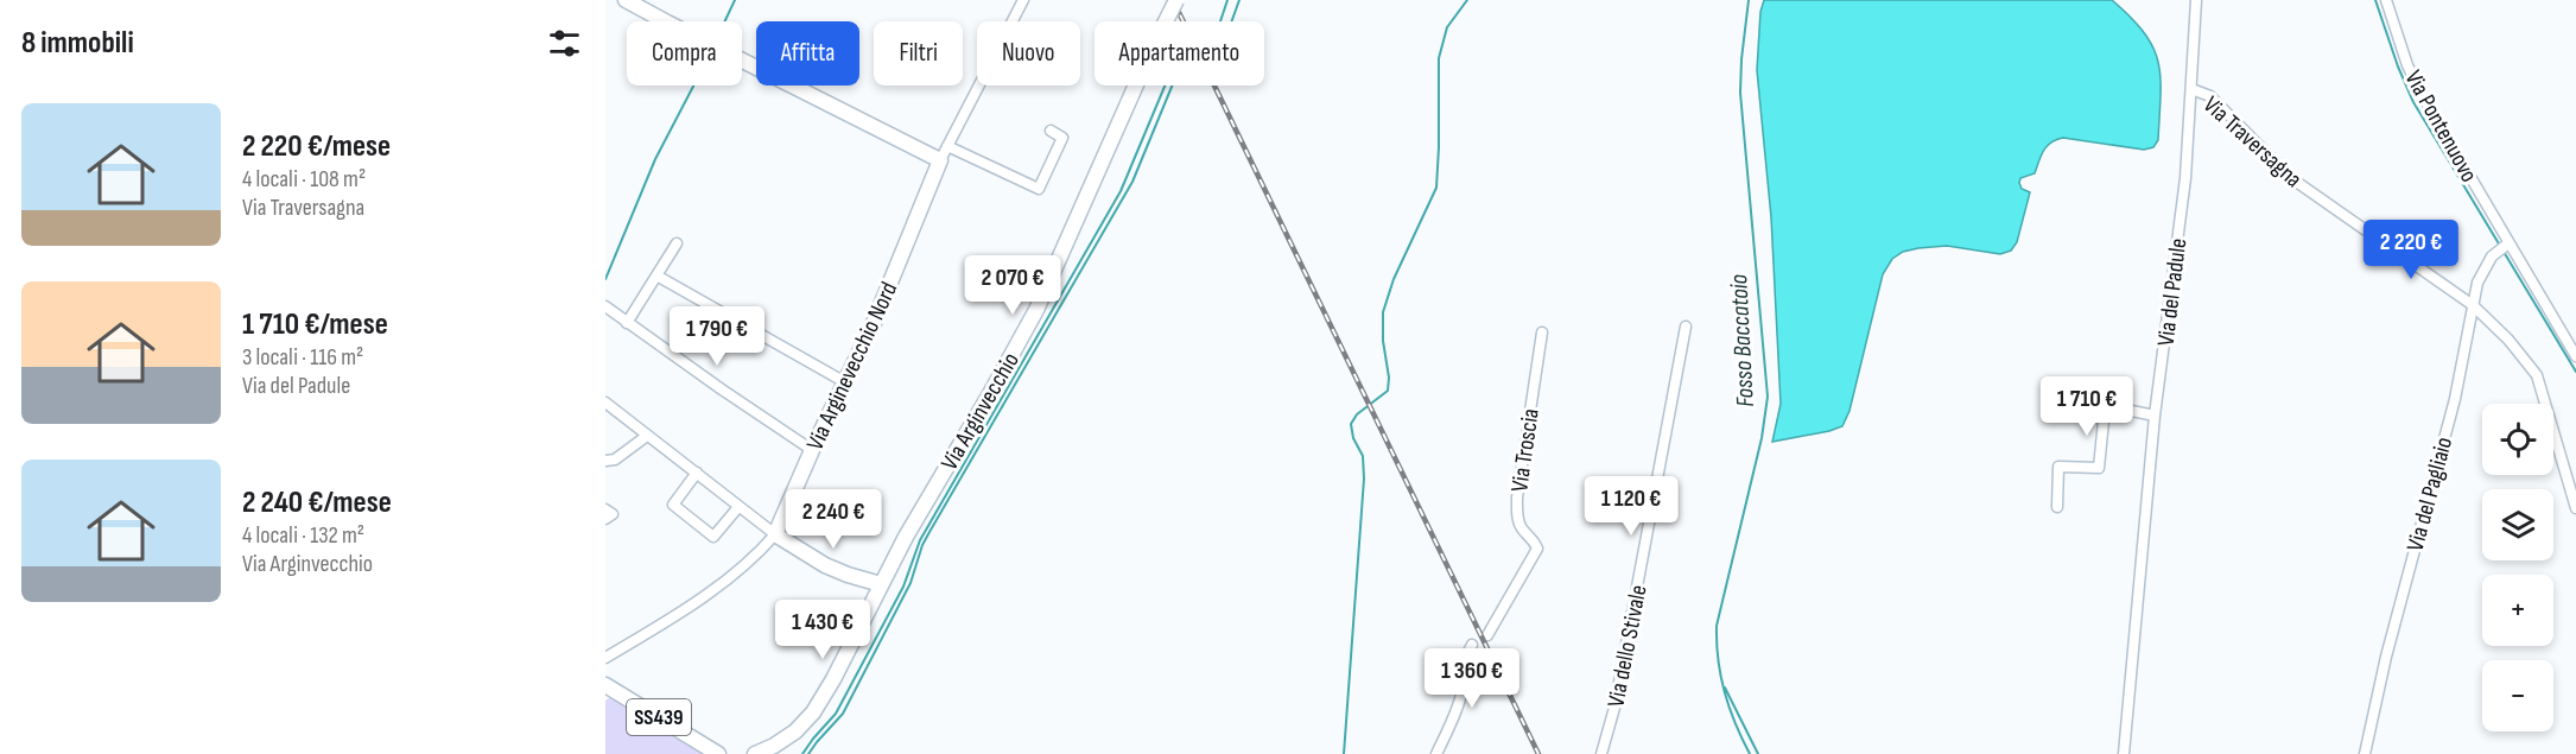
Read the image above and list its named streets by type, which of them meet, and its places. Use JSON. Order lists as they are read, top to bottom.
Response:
{
  "streets": {
    "main road": ["Via Arginevecchio Nord", "Via Arginvecchio", "SS439"],
    "street": [
      "Via Pontenuovo",
      "Via Traversagna",
      "Via del Padule",
      "Via Troscia",
      "Via del Pagliaio",
      "Via dello Stivale"
    ]
  },
  "crossings": [
    ["Via Pontenuovo", "Via del Pagliaio"],
    ["Via Traversagna", "Via del Padule"],
    ["Via Traversagna", "Via del Pagliaio"]
  ],
  "water": ["Fosso Baccatoio"],
  "page": {
    "heading": "8 immobili",
    "chip": [
      "Compra",
      "Affitta",
      "Filtri",
      "Nuovo",
      "Appartamento"
    ],
    "list": [
      {
        "name": "2 220 €/mese",
        "note": "4 locali · 108 m² · Via Traversagna"
      },
      {
        "name": "1 710 €/mese",
        "note": "3 locali · 116 m² · Via del Padule"
      },
      {
        "name": "2 240 €/mese",
        "note": "4 locali · 132 m² · Via Arginvecchio"
      }
    ],
    "price": [
      "2 220 €",
      "2 070 €",
      "1 790 €",
      "1 710 €",
      "1 120 €",
      "2 240 €",
      "1 430 €",
      "1 360 €"
    ],
    "map_buttons": ["+", "−"]
  }
}
